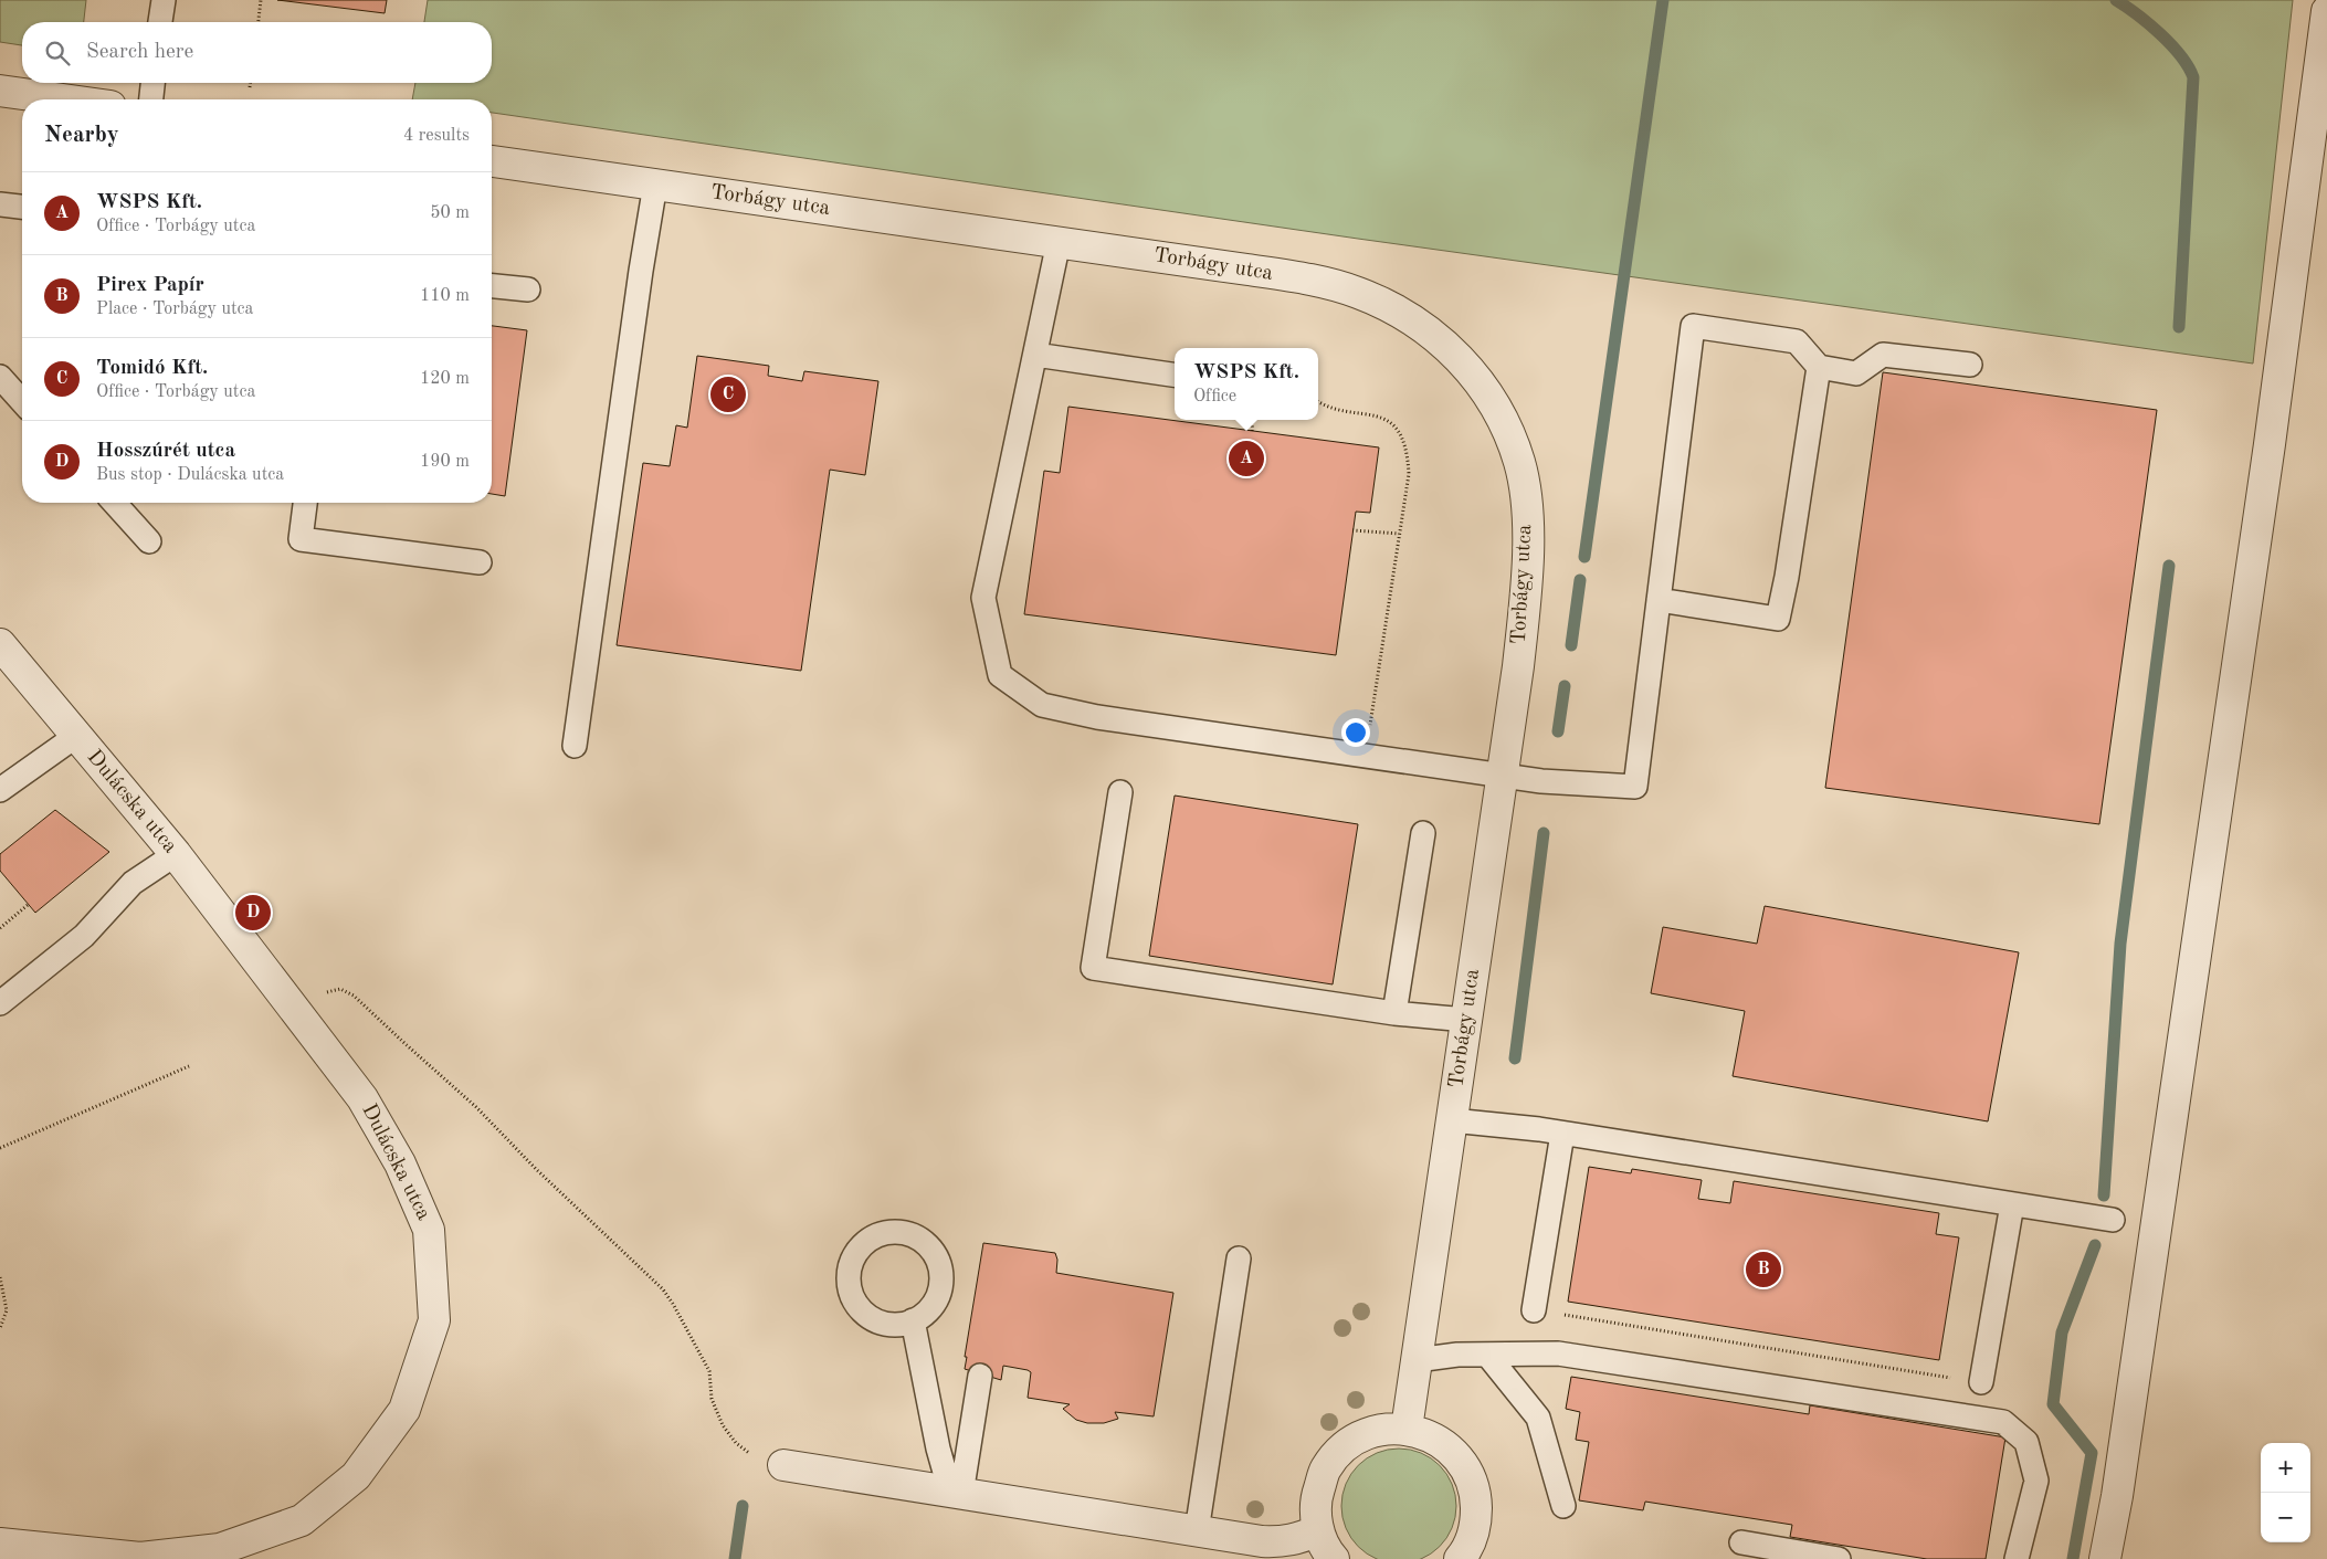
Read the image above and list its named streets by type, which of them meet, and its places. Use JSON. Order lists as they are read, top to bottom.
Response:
{
  "streets": {
    "street": ["Torbágy utca", "Dulácska utca"]
  },
  "page": {
    "search": "Search here",
    "heading": ["Nearby", "4 results"],
    "list": [
      {
        "mark": "A",
        "name": "WSPS Kft.",
        "note": "Office · Torbágy utca",
        "value": "50 m"
      },
      {
        "mark": "B",
        "name": "Pirex Papír",
        "note": "Place · Torbágy utca",
        "value": "110 m"
      },
      {
        "mark": "C",
        "name": "Tomidó Kft.",
        "note": "Office · Torbágy utca",
        "value": "120 m"
      },
      {
        "mark": "D",
        "name": "Hosszúrét utca",
        "note": "Bus stop · Dulácska utca",
        "value": "190 m"
      }
    ],
    "popup": ["WSPS Kft.", "Office"],
    "pins": [
      "C",
      "A",
      "D",
      "B"
    ],
    "map_buttons": ["+", "−"]
  }
}
